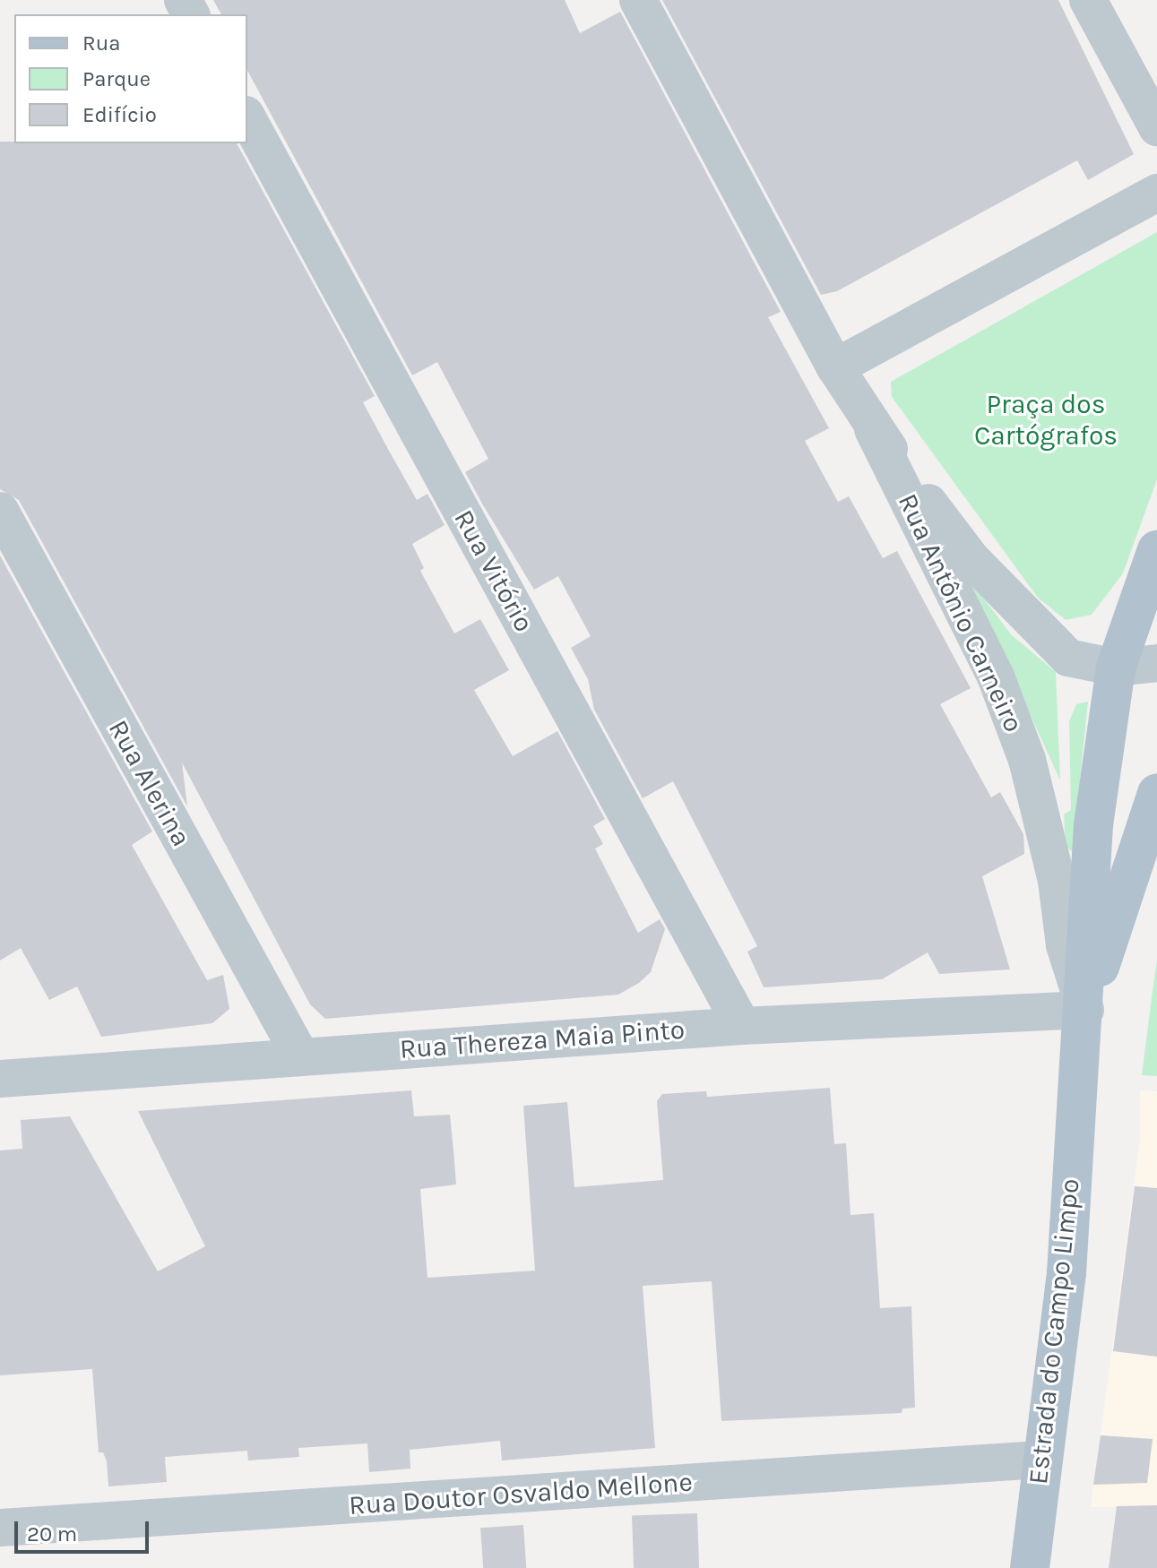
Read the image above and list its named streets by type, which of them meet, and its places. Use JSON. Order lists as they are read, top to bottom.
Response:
{
  "streets": {
    "main road": ["Estrada do Campo Limpo"],
    "street": [
      "Rua Vitório",
      "Rua Antônio Carneiro",
      "Rua Alerina",
      "Rua Thereza Maia Pinto",
      "Rua Doutor Osvaldo Mellone"
    ]
  },
  "crossings": [
    ["Rua Vitório", "Rua Thereza Maia Pinto"],
    ["Rua Antônio Carneiro", "Rua Thereza Maia Pinto"],
    ["Rua Antônio Carneiro", "Estrada do Campo Limpo"],
    ["Rua Alerina", "Rua Thereza Maia Pinto"],
    ["Rua Thereza Maia Pinto", "Estrada do Campo Limpo"],
    ["Estrada do Campo Limpo", "Rua Doutor Osvaldo Mellone"]
  ],
  "parks": ["Praça dos Cartógrafos"],
  "legend": ["Rua", "Parque", "Edifício"],
  "scale_bar": "20 m"
}
